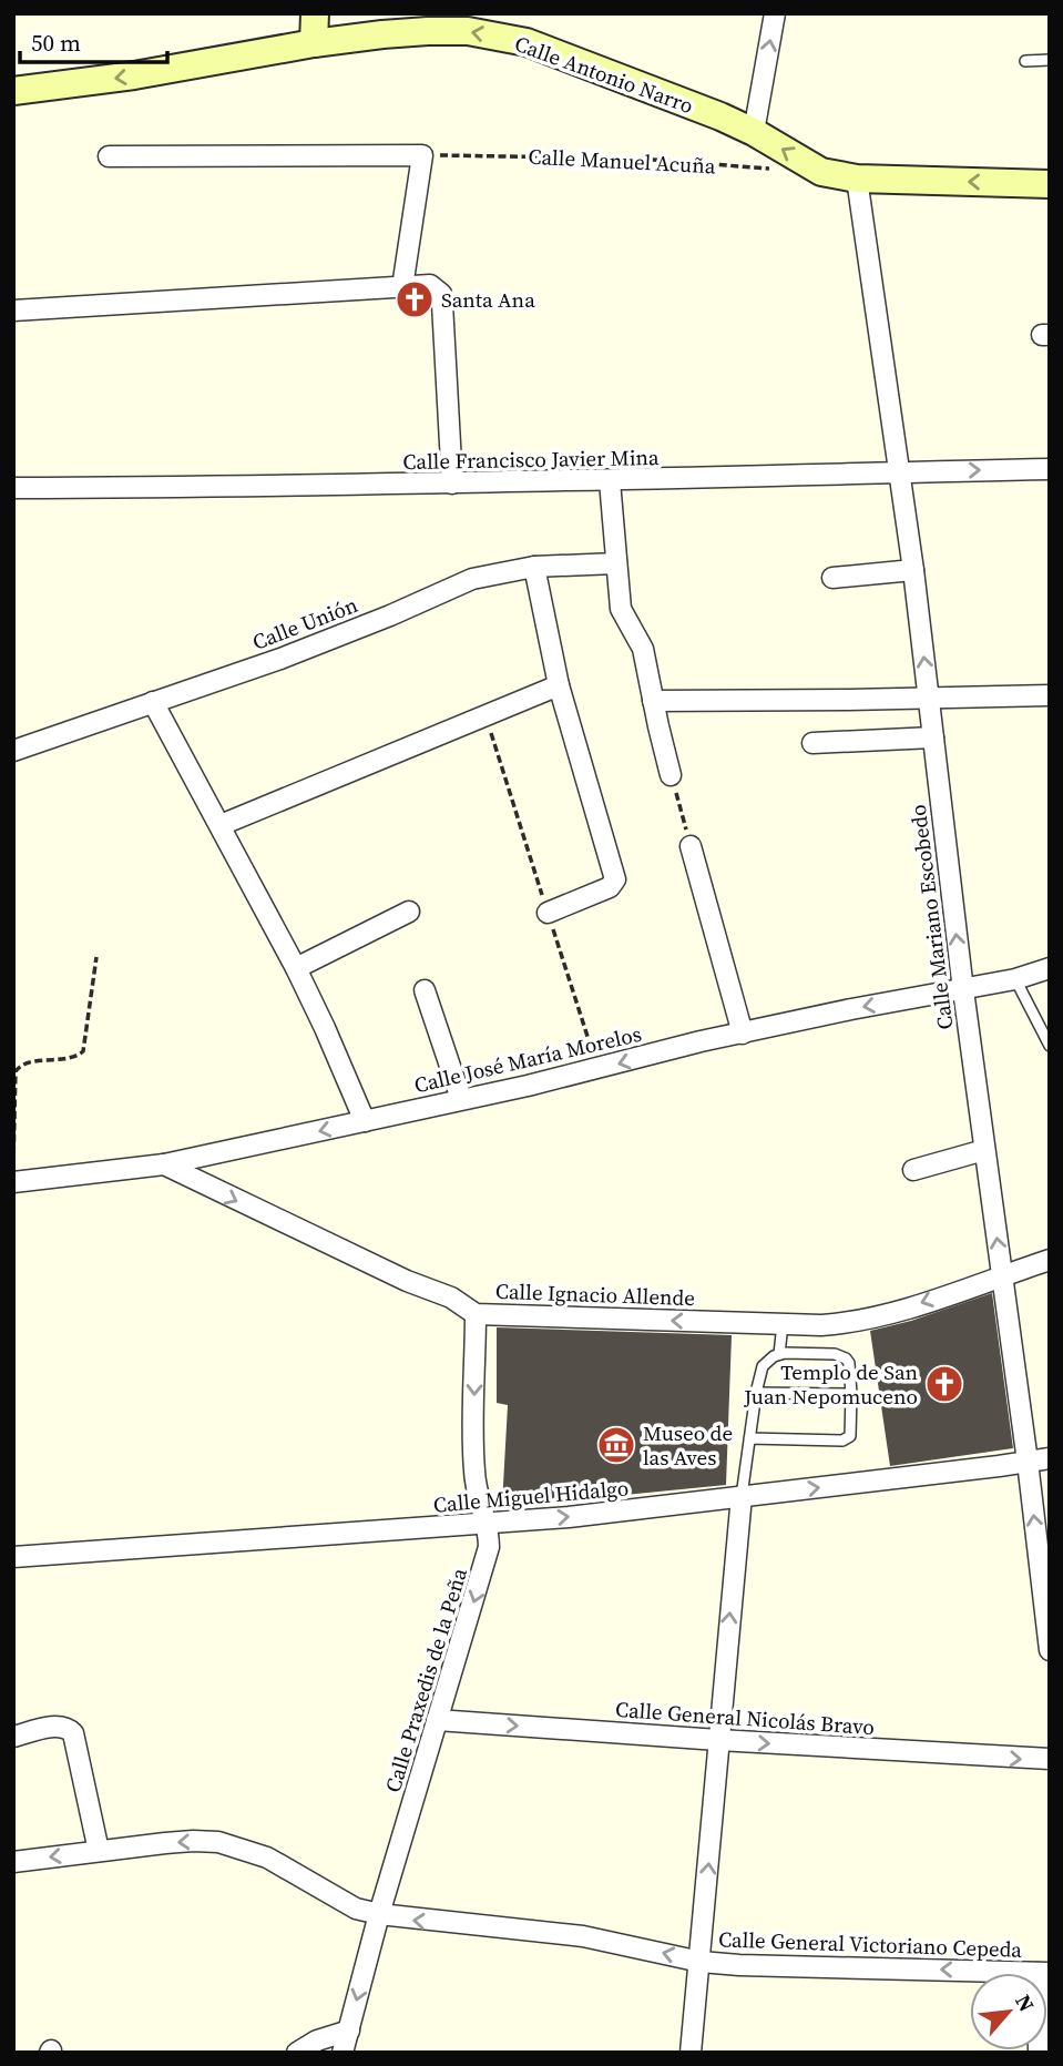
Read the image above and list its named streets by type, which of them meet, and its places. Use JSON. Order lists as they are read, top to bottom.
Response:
{
  "streets": {
    "main road": ["Calle Antonio Narro"],
    "street": [
      "Calle Francisco Javier Mina",
      "Calle Unión",
      "Calle Mariano Escobedo",
      "Calle José María Morelos",
      "Calle Ignacio Allende",
      "Calle Miguel Hidalgo",
      "Calle Praxedis de la Peña",
      "Calle General Nicolás Bravo",
      "Calle General Victoriano Cepeda"
    ],
    "path": ["Calle Manuel Acuña"]
  },
  "crossings": [
    ["Calle Antonio Narro", "Calle Mariano Escobedo"],
    ["Calle Francisco Javier Mina", "Calle Mariano Escobedo"],
    ["Calle Mariano Escobedo", "Calle José María Morelos"],
    ["Calle Mariano Escobedo", "Calle Ignacio Allende"],
    ["Calle Mariano Escobedo", "Calle Miguel Hidalgo"],
    ["Calle José María Morelos", "Calle Ignacio Allende"],
    ["Calle Ignacio Allende", "Calle Praxedis de la Peña"],
    ["Calle Miguel Hidalgo", "Calle Praxedis de la Peña"],
    ["Calle Praxedis de la Peña", "Calle General Nicolás Bravo"],
    ["Calle Praxedis de la Peña", "Calle General Victoriano Cepeda"]
  ],
  "one_way": [
    "Calle Antonio Narro",
    "Calle Mariano Escobedo",
    "Calle José María Morelos",
    "Calle Miguel Hidalgo",
    "Calle Praxedis de la Peña",
    "Calle General Nicolás Bravo",
    "Calle General Victoriano Cepeda"
  ],
  "places": {
    "church": ["Santa Ana", "Templo de San Juan Nepomuceno"],
    "museum": ["Museo de las Aves"]
  },
  "scale_bar": "50 m",
  "north": "top right"
}
